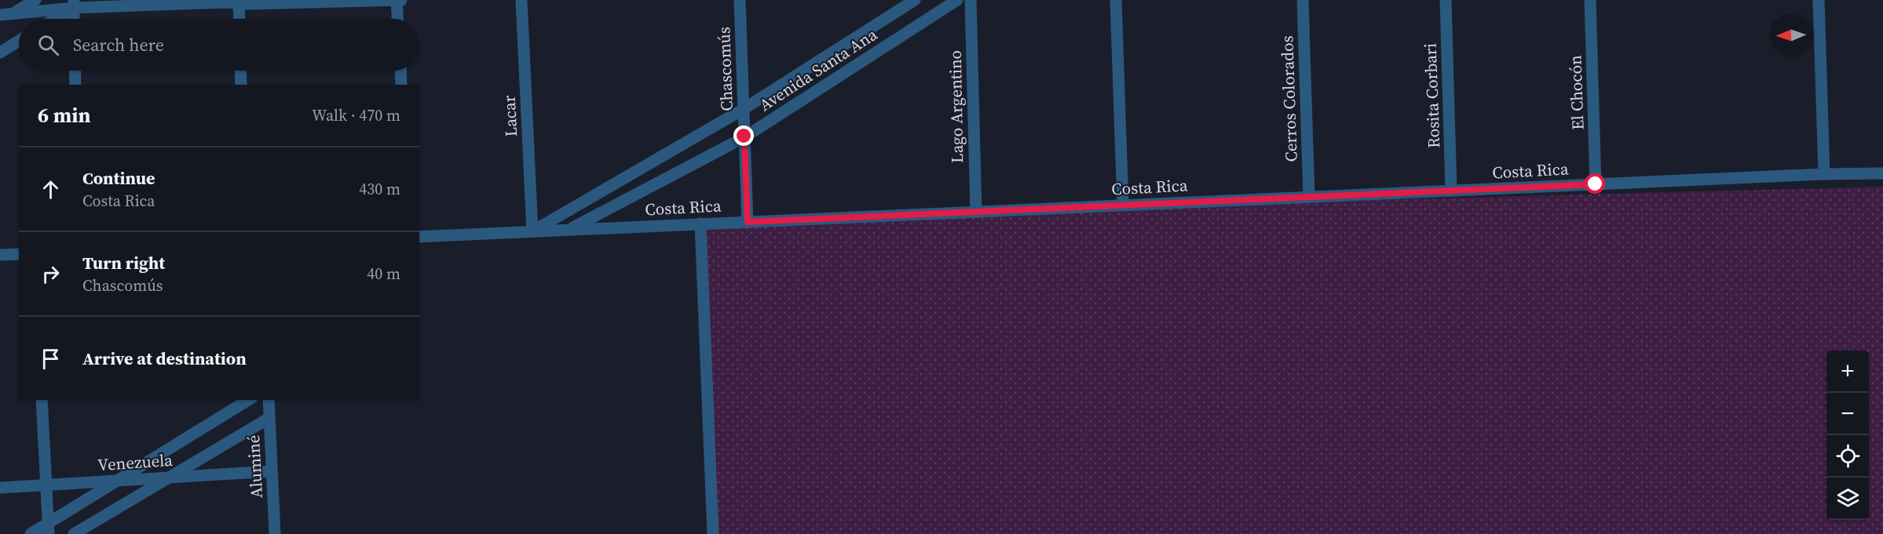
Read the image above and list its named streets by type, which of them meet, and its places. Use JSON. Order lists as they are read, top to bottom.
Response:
{
  "streets": {
    "street": [
      "Chascomús",
      "Avenida Santa Ana",
      "El Chocón",
      "Rosita Corbari",
      "Cerros Colorados",
      "Lago Argentino",
      "Lacar",
      "Costa Rica",
      "Venezuela",
      "Aluminé"
    ]
  },
  "crossings": [
    ["Chascomús", "Avenida Santa Ana"],
    ["Chascomús", "Costa Rica"],
    ["Avenida Santa Ana", "Lacar"],
    ["Avenida Santa Ana", "Costa Rica"],
    ["El Chocón", "Costa Rica"],
    ["Rosita Corbari", "Costa Rica"],
    ["Cerros Colorados", "Costa Rica"],
    ["Lago Argentino", "Costa Rica"],
    ["Lacar", "Costa Rica"],
    ["Venezuela", "Aluminé"]
  ],
  "north": "left",
  "page": {
    "search": "Search here",
    "heading": ["6 min", "Walk · 470 m"],
    "list": [
      ["Continue", "Costa Rica", "430 m"],
      ["Turn right", "Chascomús", "40 m"],
      "Arrive at destination"
    ],
    "map_buttons": ["+", "−"]
  }
}
